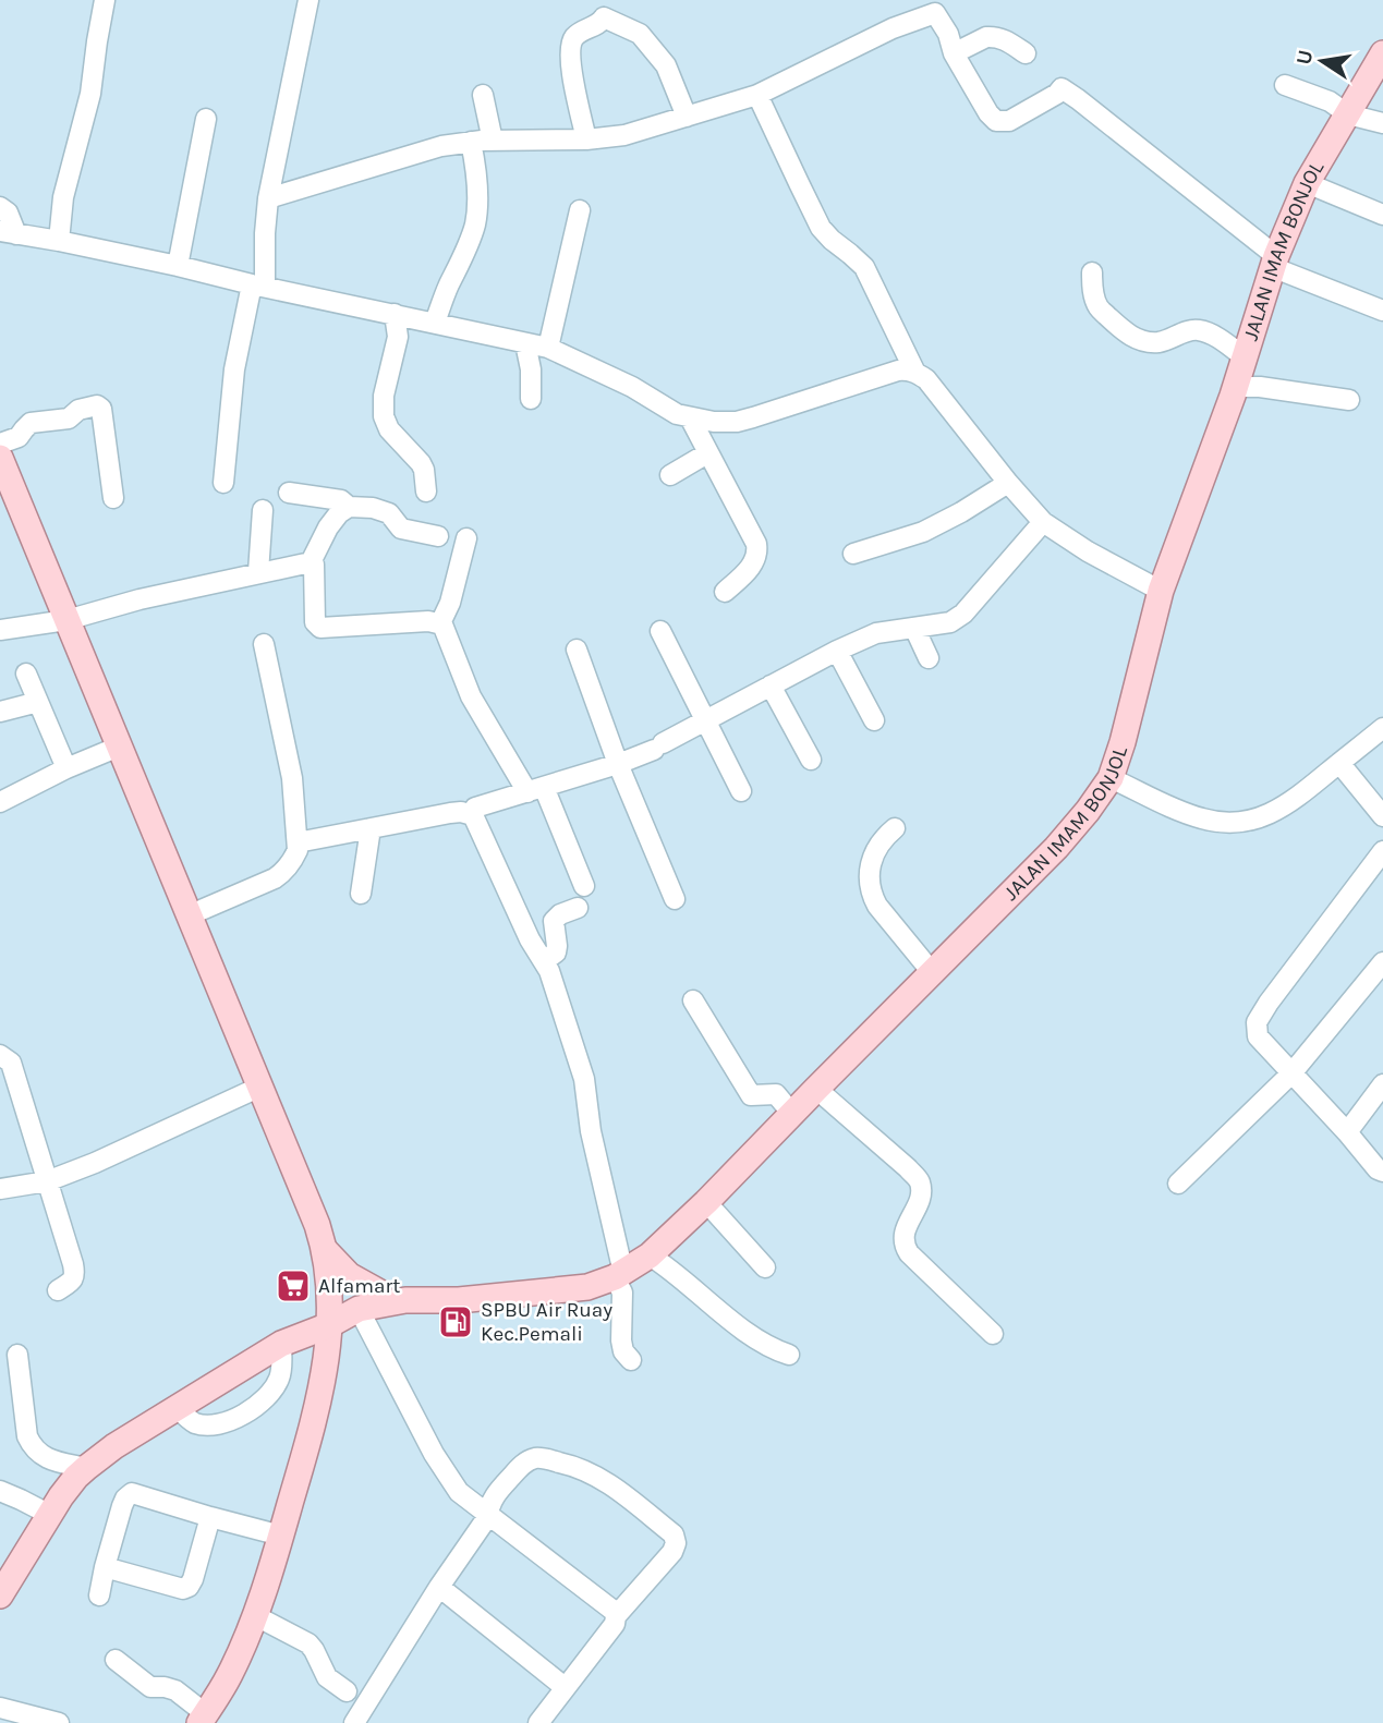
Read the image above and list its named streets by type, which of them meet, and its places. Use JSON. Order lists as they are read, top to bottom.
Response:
{
  "streets": {
    "main road": ["JALAN IMAM BONJOL"]
  },
  "places": {
    "supermarket": ["Alfamart"],
    "fuel station": ["SPBU Air Ruay Kec.Pemali"]
  },
  "north": "left"
}
